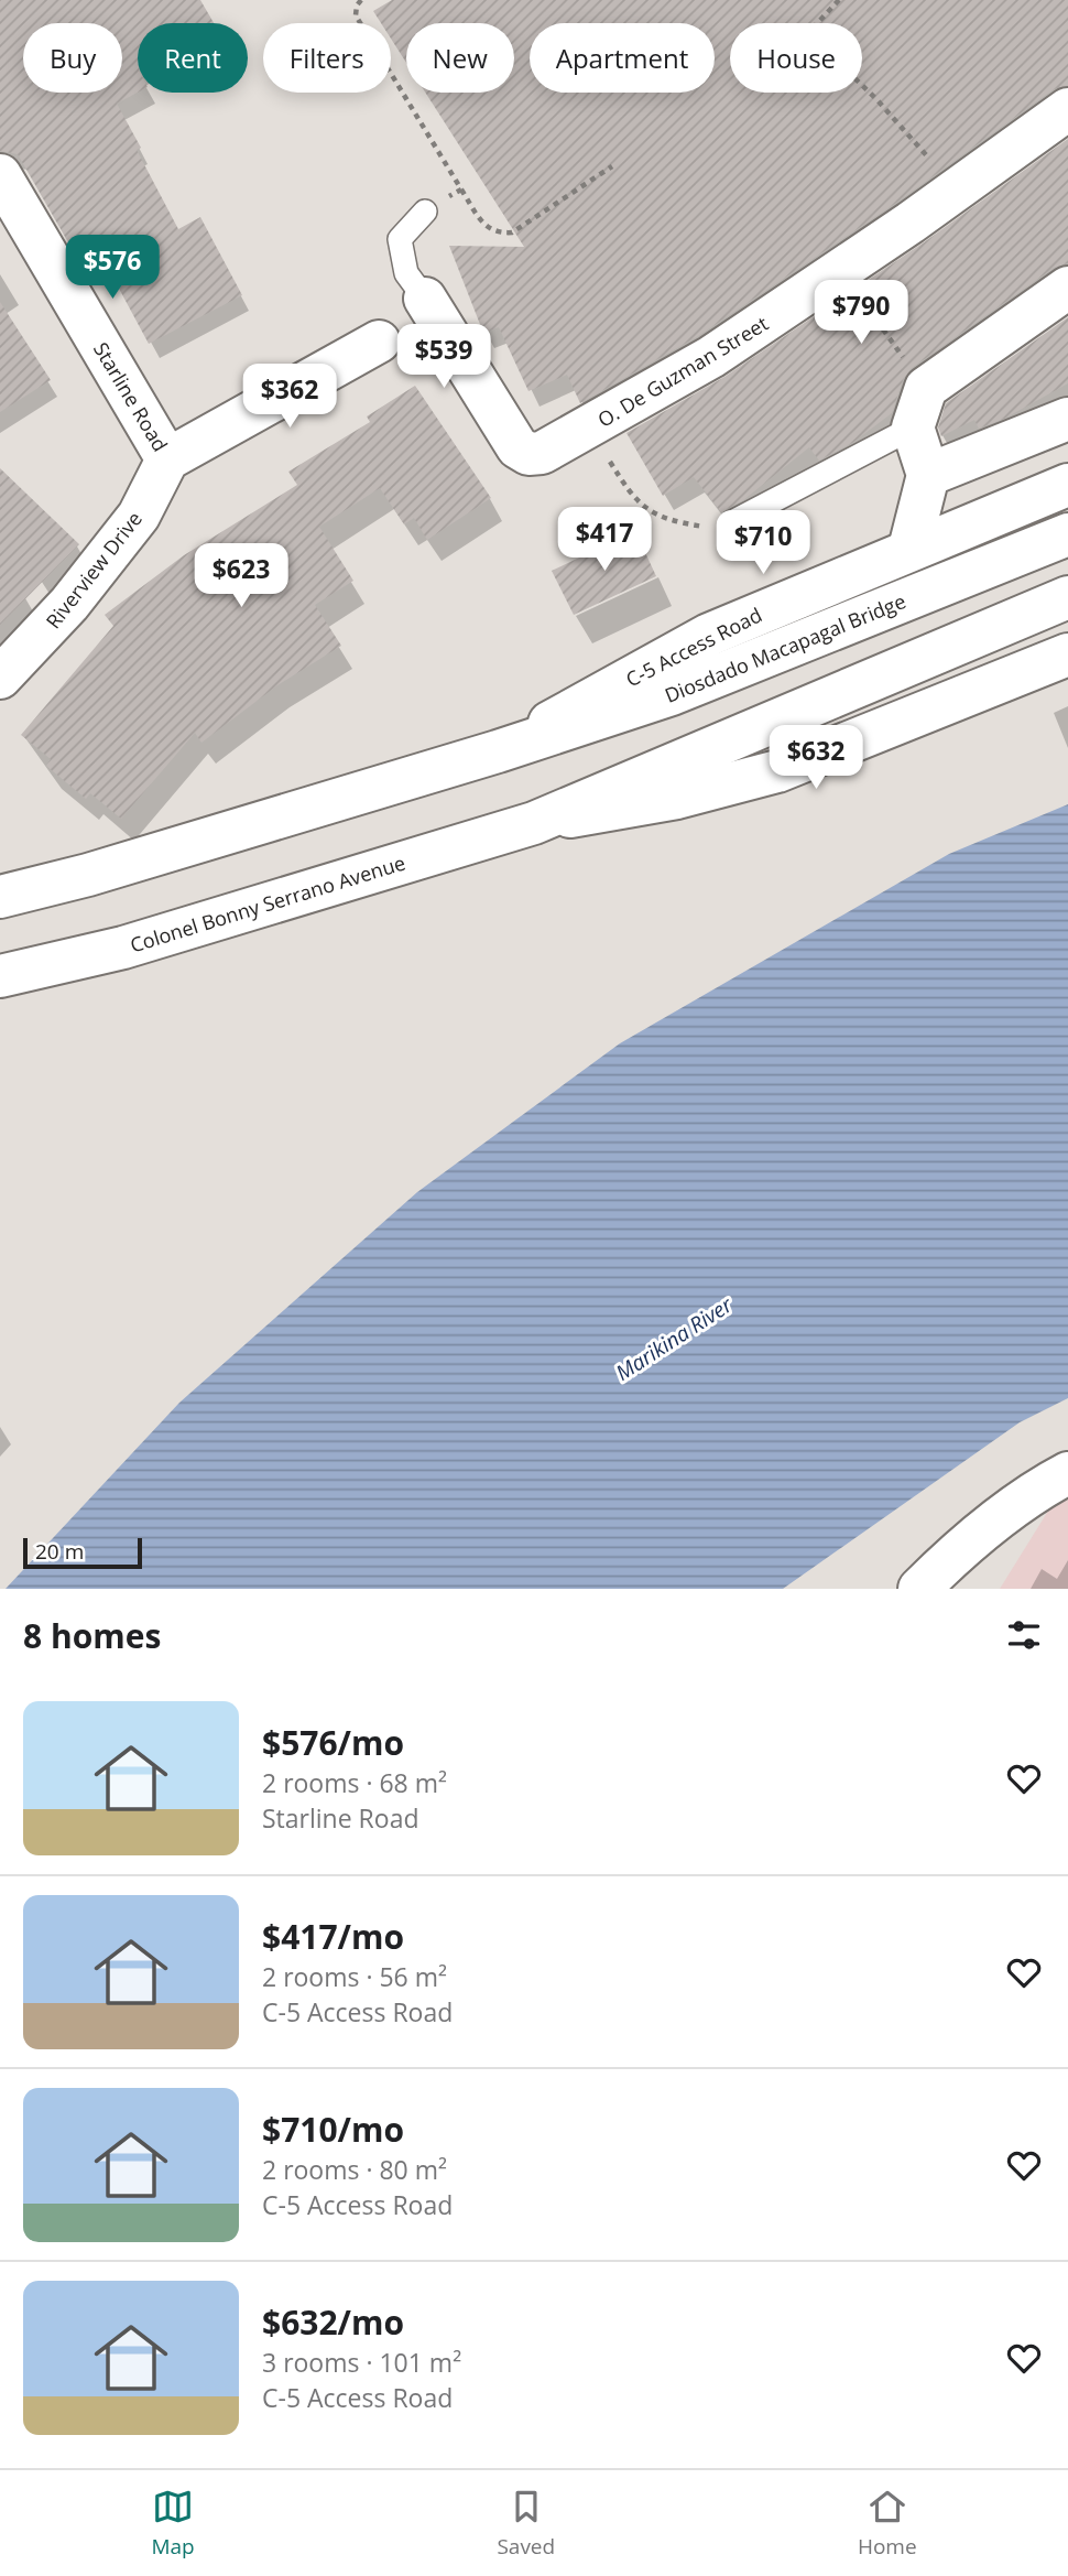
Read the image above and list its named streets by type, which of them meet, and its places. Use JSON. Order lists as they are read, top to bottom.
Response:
{
  "streets": {
    "street": [
      "O. De Guzman Street",
      "Starline Road",
      "Riverview Drive",
      "C-5 Access Road",
      "Diosdado Macapagal Bridge",
      "Colonel Bonny Serrano Avenue"
    ]
  },
  "crossings": [
    ["Starline Road", "Riverview Drive"],
    ["C-5 Access Road", "Diosdado Macapagal Bridge"]
  ],
  "water": ["Marikina River"],
  "scale_bar": "20 m",
  "page": {
    "chip": [
      "Buy",
      "Rent",
      "Filters",
      "New",
      "Apartment",
      "House"
    ],
    "price": [
      "$576",
      "$790",
      "$539",
      "$362",
      "$417",
      "$710",
      "$623",
      "$632"
    ],
    "scale": "20 m",
    "heading": "8 homes",
    "list": [
      {
        "name": "$576/mo",
        "note": "2 rooms · 68 m² · Starline Road"
      },
      {
        "name": "$417/mo",
        "note": "2 rooms · 56 m² · C-5 Access Road"
      },
      {
        "name": "$710/mo",
        "note": "2 rooms · 80 m² · C-5 Access Road"
      },
      {
        "name": "$632/mo",
        "note": "3 rooms · 101 m² · C-5 Access Road"
      }
    ],
    "tabs": ["Map", "Saved", "Home"]
  }
}
